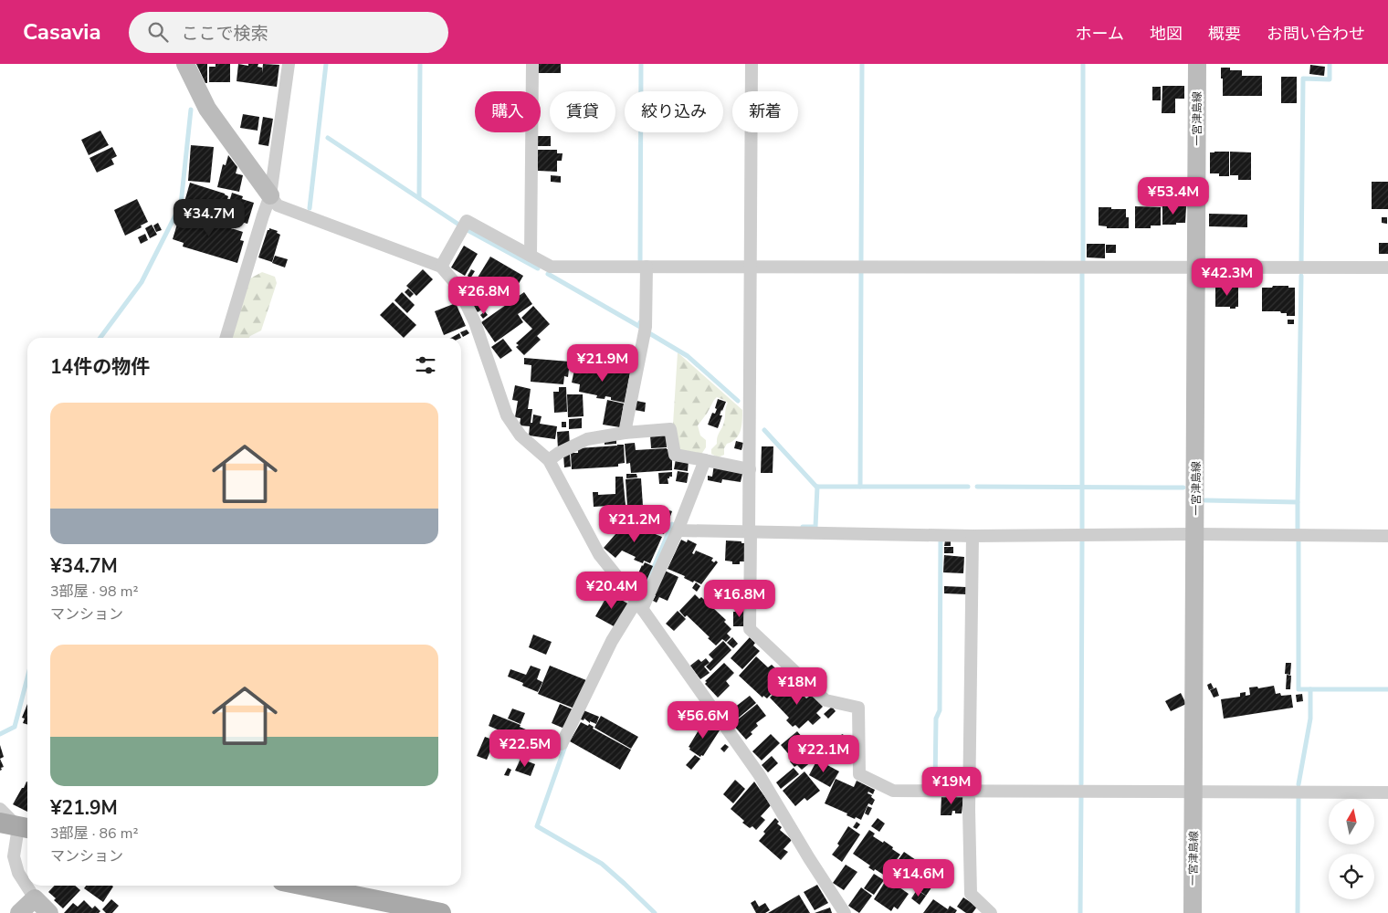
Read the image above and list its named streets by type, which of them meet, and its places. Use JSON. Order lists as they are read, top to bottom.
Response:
{
  "streets": {
    "main road": ["一宮津島線"]
  },
  "north": "top",
  "page": {
    "header": "Casavia",
    "search": "ここで検索",
    "nav": [
      "ホーム",
      "地図",
      "概要",
      "お問い合わせ"
    ],
    "chip": [
      "購入",
      "賃貸",
      "絞り込み",
      "新着"
    ],
    "price": [
      "¥53.4M",
      "¥34.7M",
      "¥42.3M",
      "¥26.8M",
      "¥21.9M",
      "¥21.2M",
      "¥20.4M",
      "¥16.8M",
      "¥18M",
      "¥56.6M",
      "¥22.5M",
      "¥22.1M",
      "¥19M",
      "¥14.6M"
    ],
    "heading": "14件の物件",
    "list": [
      {
        "name": "¥34.7M",
        "note": "3部屋 · 98 m² · マンション"
      },
      {
        "name": "¥21.9M",
        "note": "3部屋 · 86 m² · マンション"
      }
    ]
  }
}
